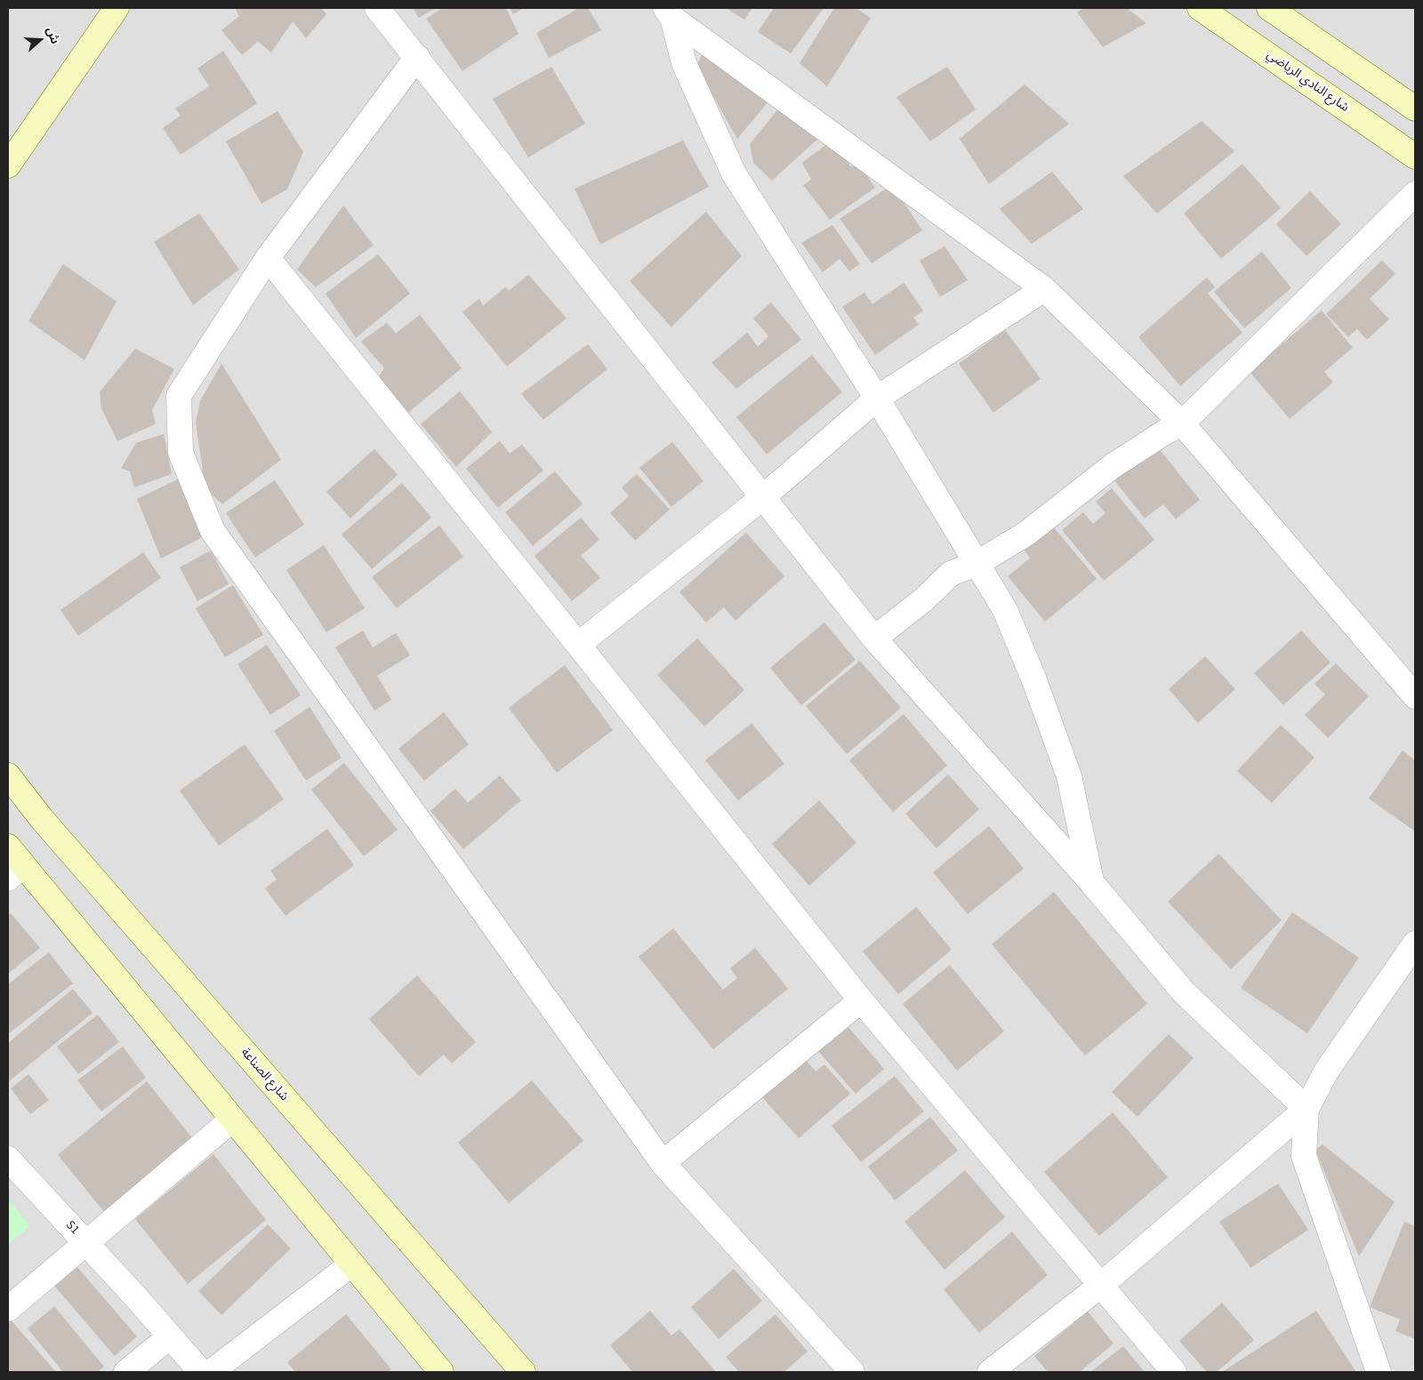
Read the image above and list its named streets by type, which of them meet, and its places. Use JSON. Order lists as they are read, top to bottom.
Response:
{
  "streets": {
    "main road": ["شارع النادي الرياضي", "شارع الصناعة"],
    "street": ["S1"]
  },
  "north": "right"
}
